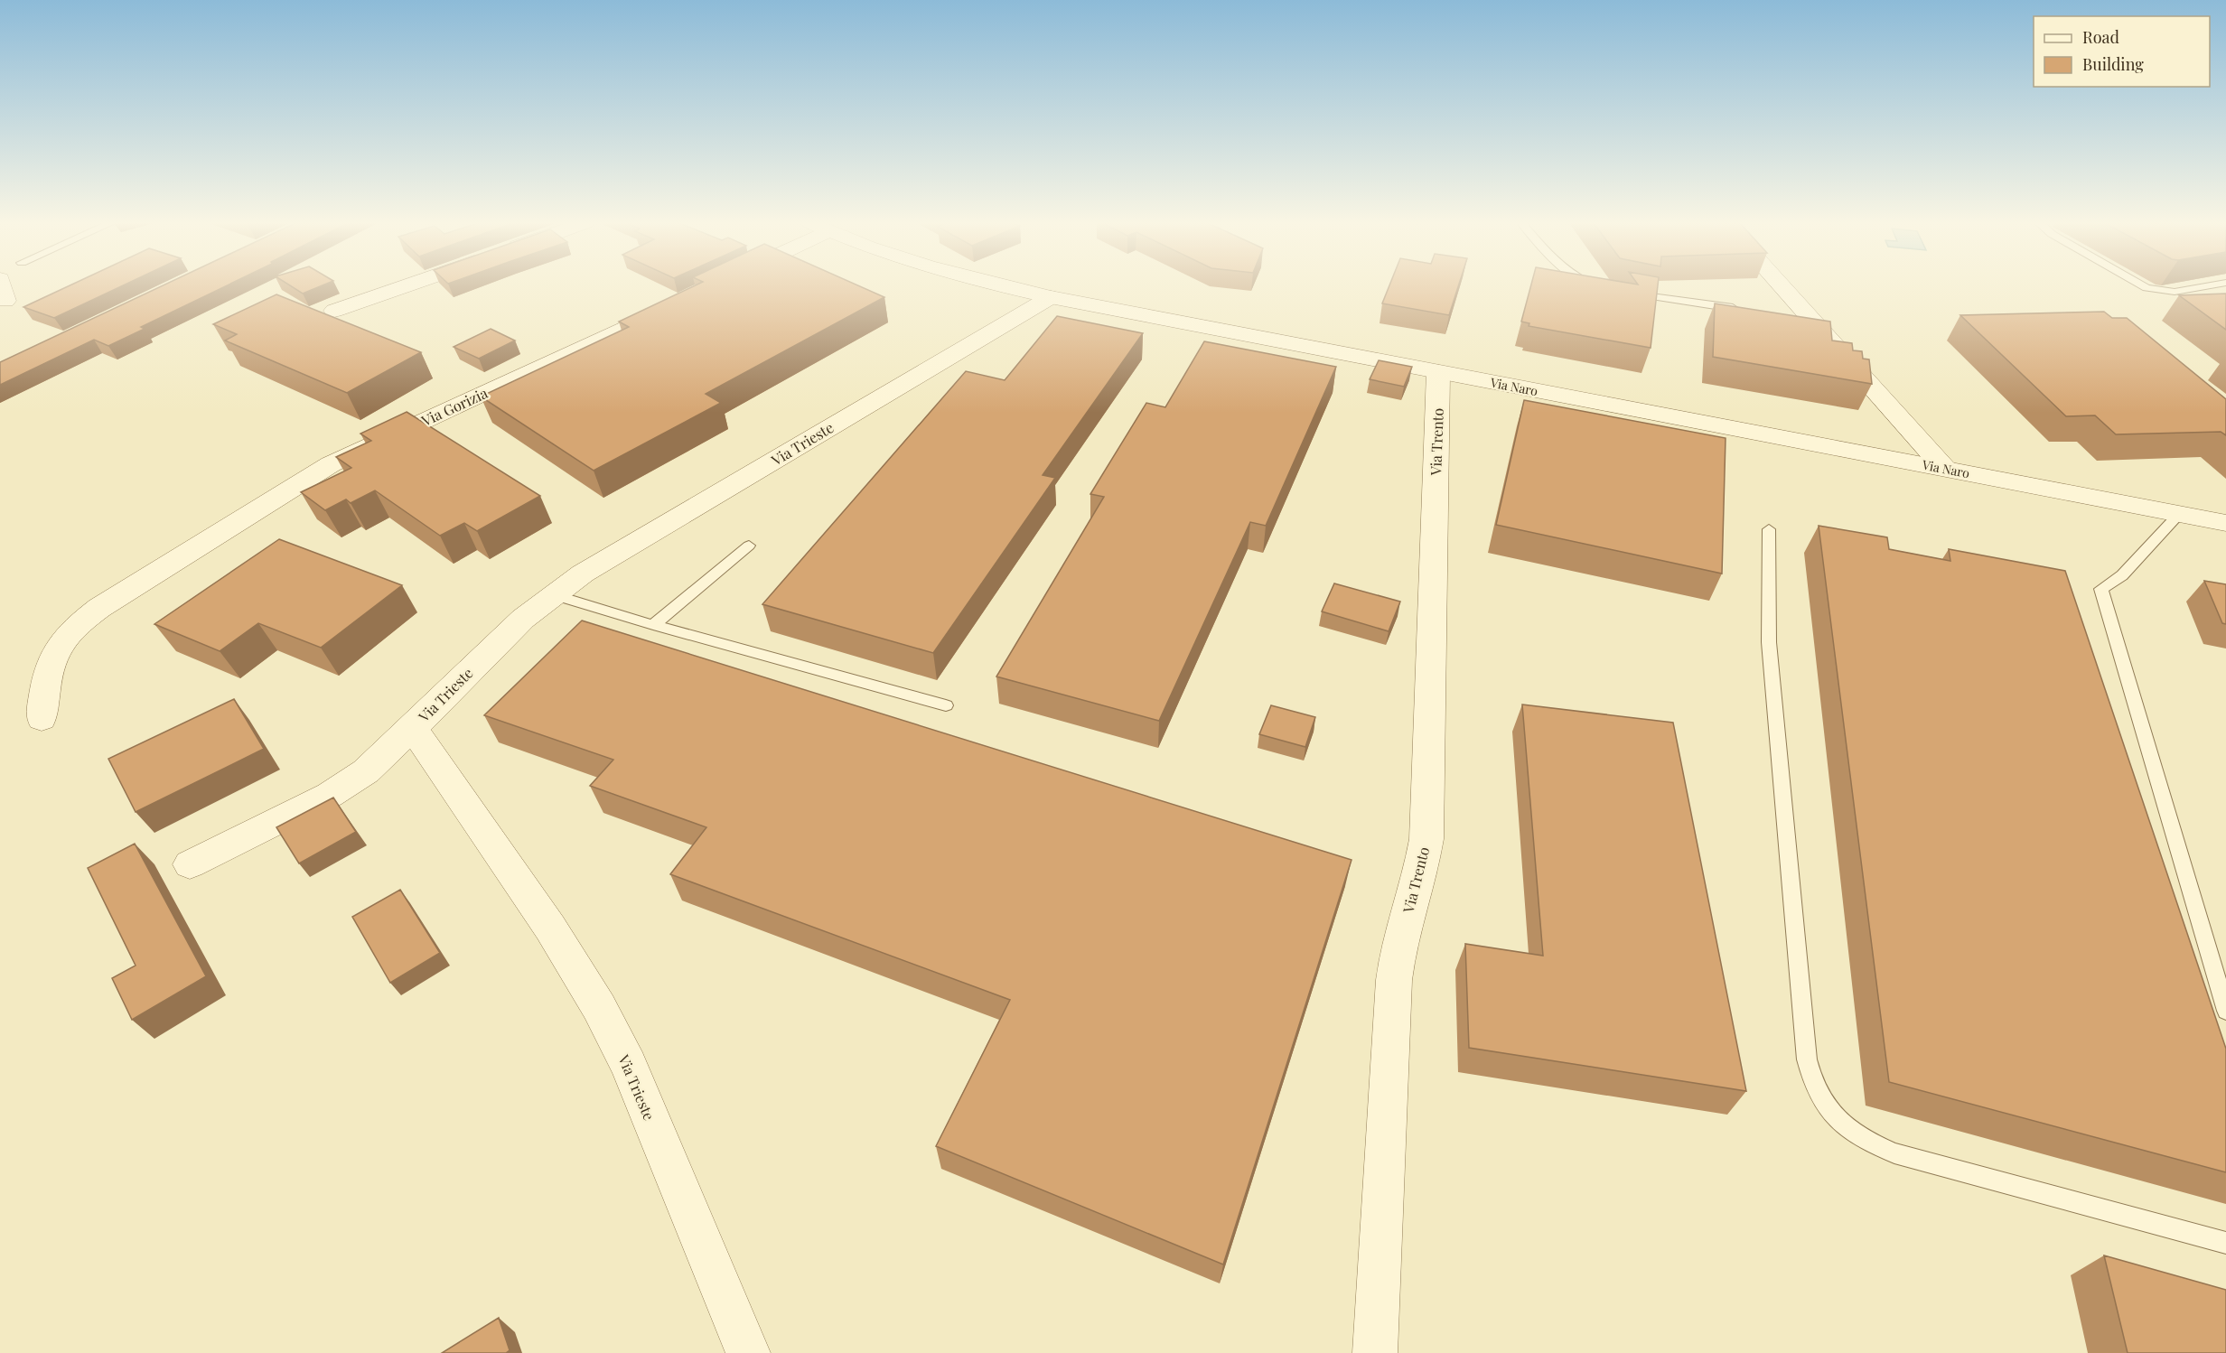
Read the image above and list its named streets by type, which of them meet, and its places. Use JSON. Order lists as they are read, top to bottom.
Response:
{
  "streets": {
    "street": [
      "Via Naro",
      "Via Gorizia",
      "Via Trento",
      "Via Trieste"
    ]
  },
  "crossings": [
    ["Via Naro", "Via Trento"],
    ["Via Naro", "Via Trieste"]
  ],
  "legend": ["Road", "Building"]
}
